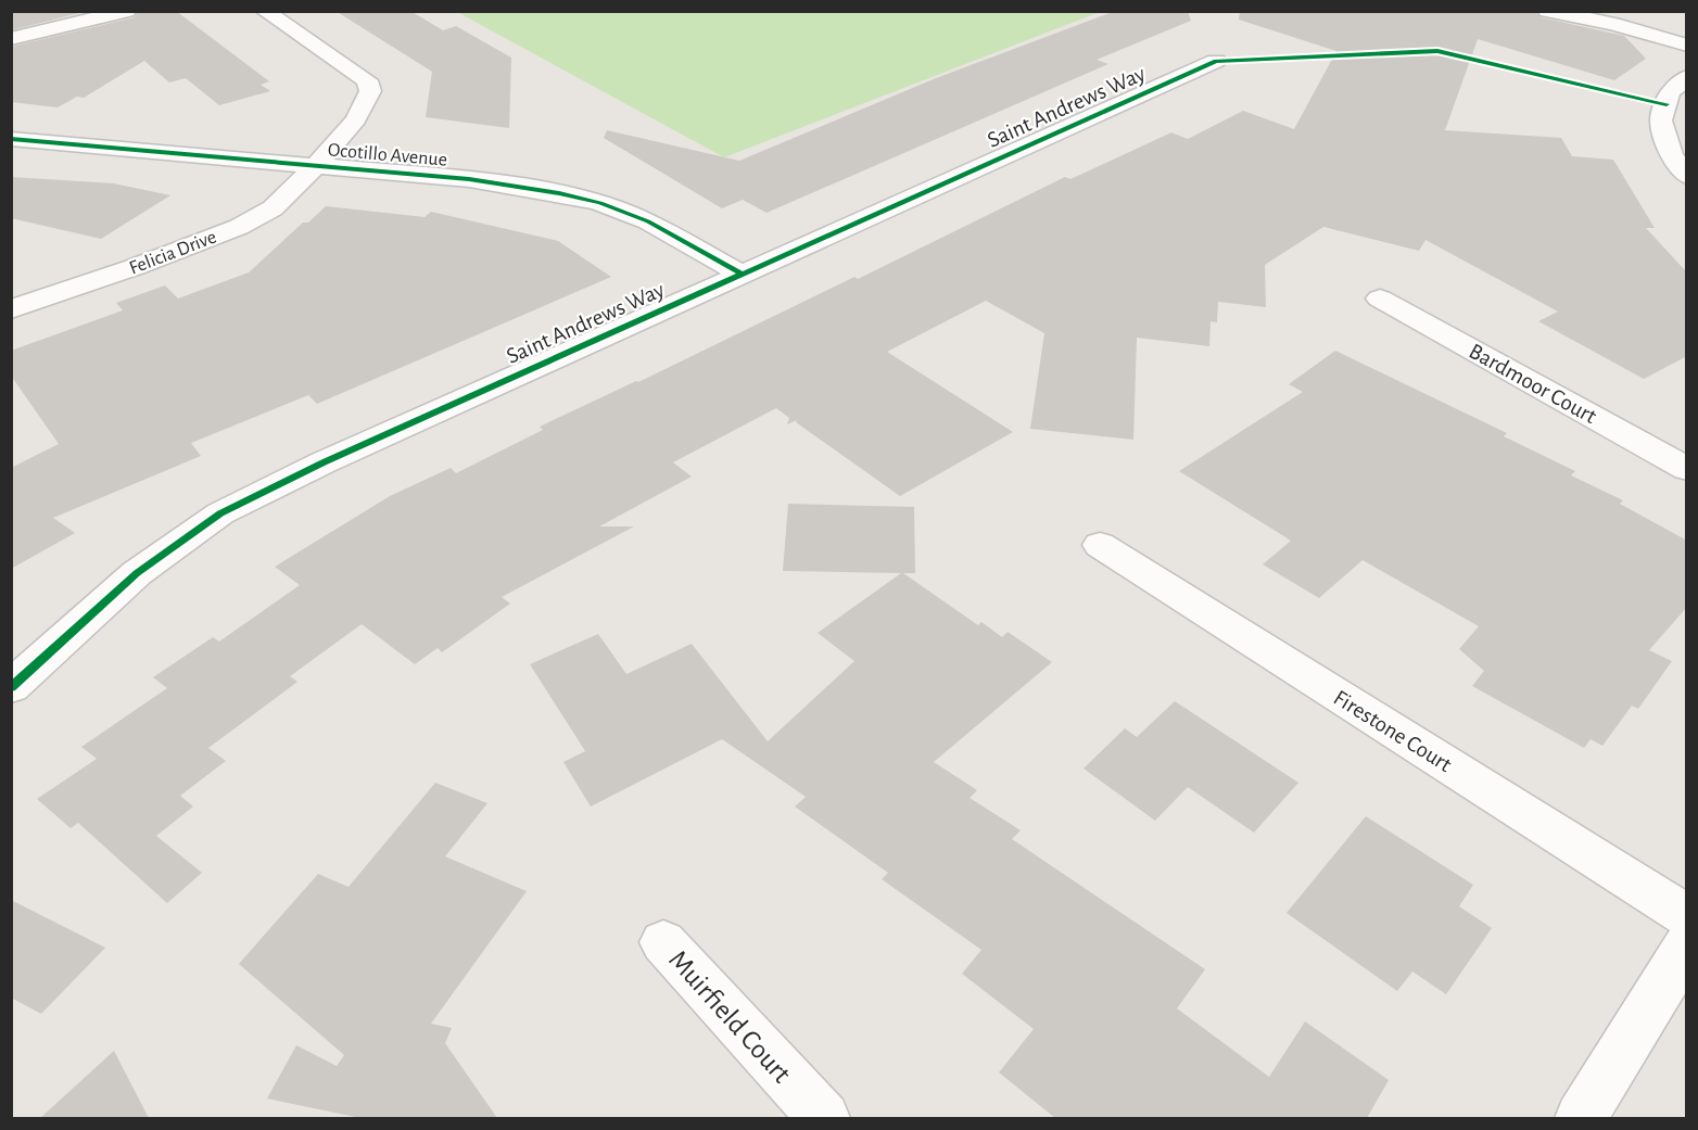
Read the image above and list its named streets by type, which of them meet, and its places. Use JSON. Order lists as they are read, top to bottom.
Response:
{
  "streets": {
    "street": [
      "Saint Andrews Way",
      "Ocotillo Avenue",
      "Felicia Drive",
      "Bardmoor Court",
      "Firestone Court",
      "Muirfield Court"
    ]
  },
  "crossings": [
    ["Saint Andrews Way", "Ocotillo Avenue"],
    ["Ocotillo Avenue", "Felicia Drive"]
  ]
}
